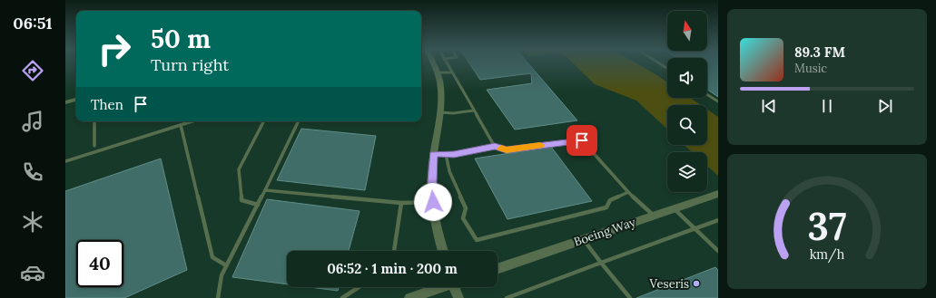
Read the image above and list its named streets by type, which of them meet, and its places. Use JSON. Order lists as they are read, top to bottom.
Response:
{
  "streets": {
    "street": ["Boeing Way"]
  },
  "places": ["Veseris"],
  "north": "top",
  "page": {
    "tabs": "06:51",
    "turn": ["50 m", "Turn right"],
    "song": ["89.3 FM", "Music"],
    "then": "Then",
    "limit": "40",
    "trip": "06:52 · 1 min · 200 m",
    "gauge": ["37", "km/h"]
  }
}
